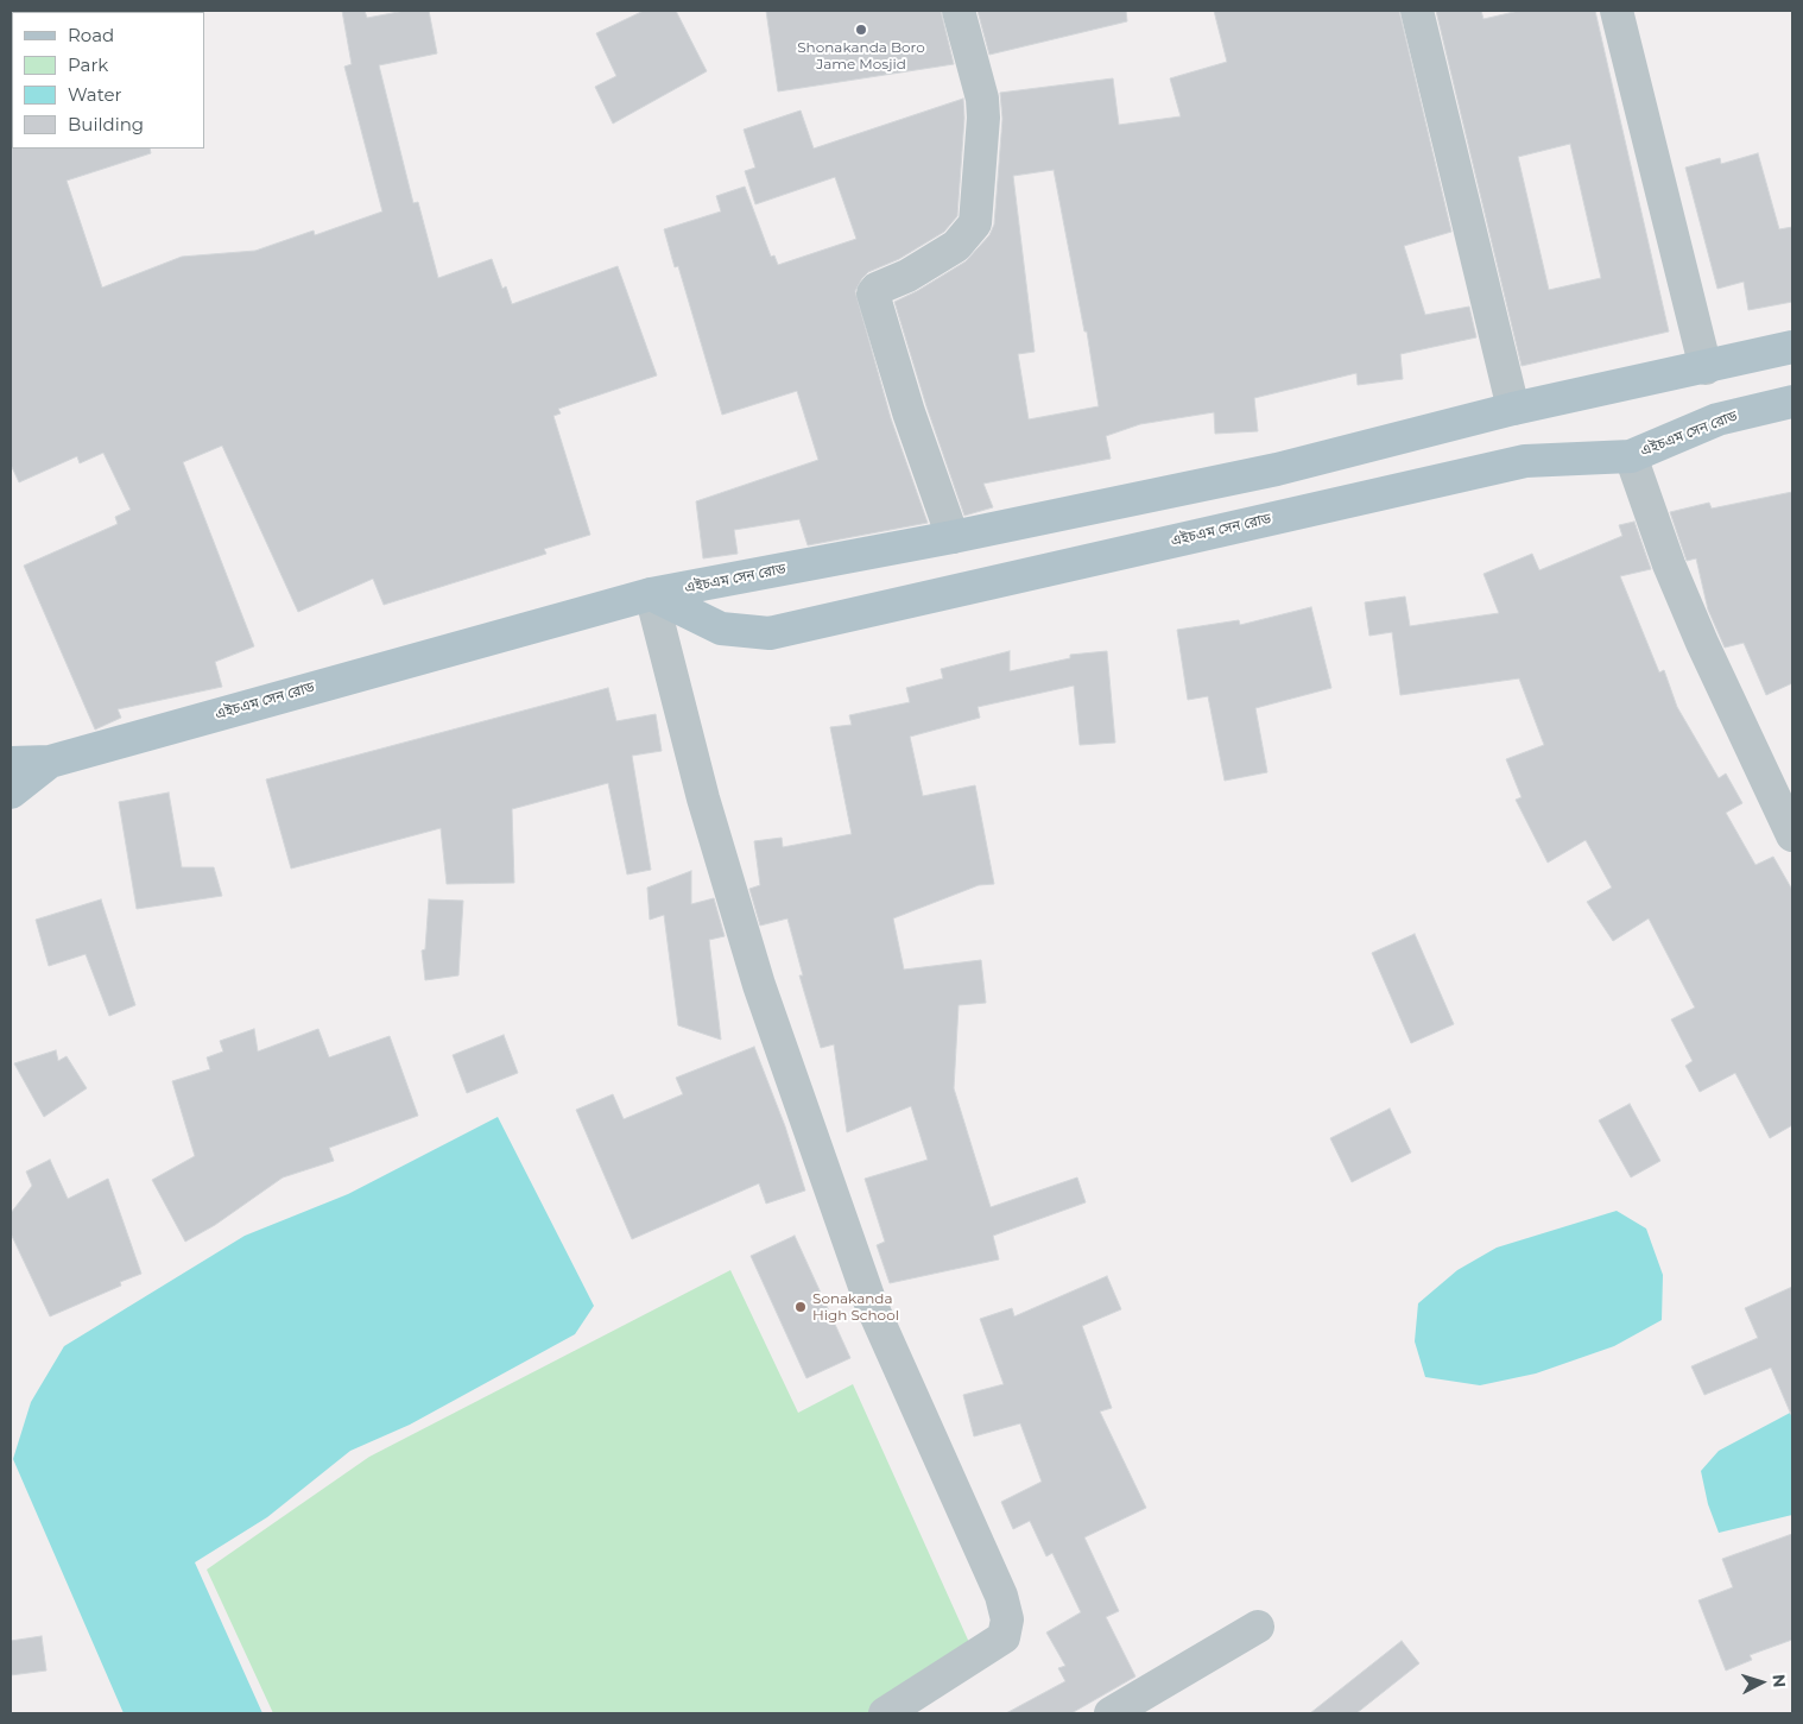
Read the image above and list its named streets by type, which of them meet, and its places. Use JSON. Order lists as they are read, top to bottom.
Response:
{
  "streets": {
    "main road": ["এইচএম সেন রোড"]
  },
  "places": ["Shonakanda Boro Jame Mosjid", "Sonakanda High School"],
  "legend": [
    "Road",
    "Park",
    "Water",
    "Building"
  ],
  "north": "right"
}
